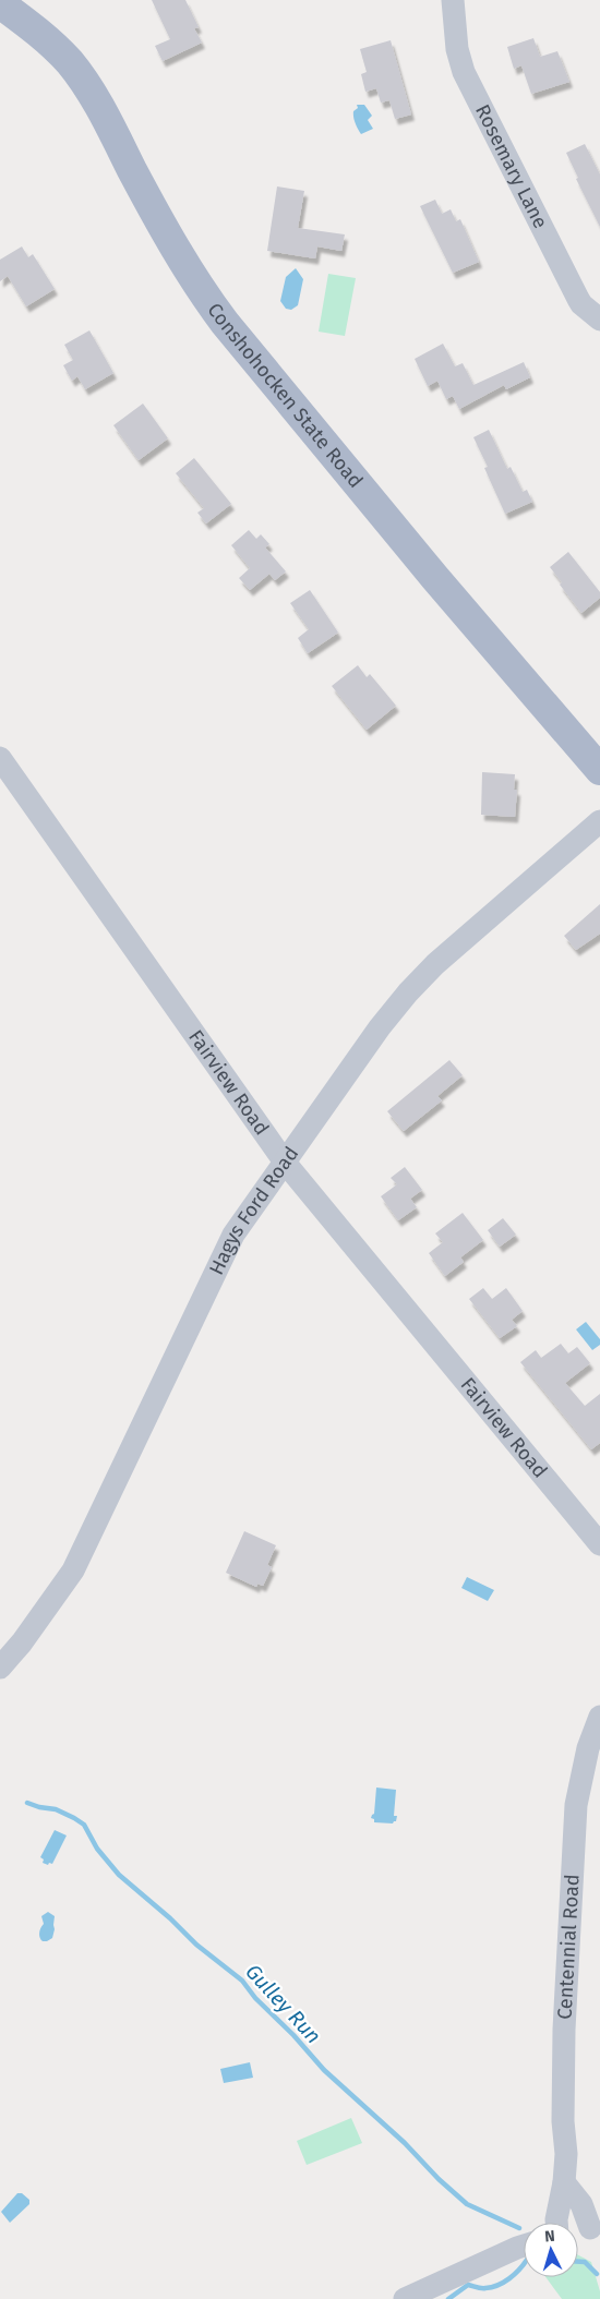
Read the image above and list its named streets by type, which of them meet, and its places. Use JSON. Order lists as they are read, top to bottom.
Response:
{
  "streets": {
    "main road": ["Conshohocken State Road"],
    "street": [
      "Rosemary Lane",
      "Fairview Road",
      "Hagys Ford Road",
      "Centennial Road"
    ]
  },
  "crossings": [
    ["Fairview Road", "Hagys Ford Road"]
  ],
  "water": ["Gulley Run"],
  "north": "top"
}
